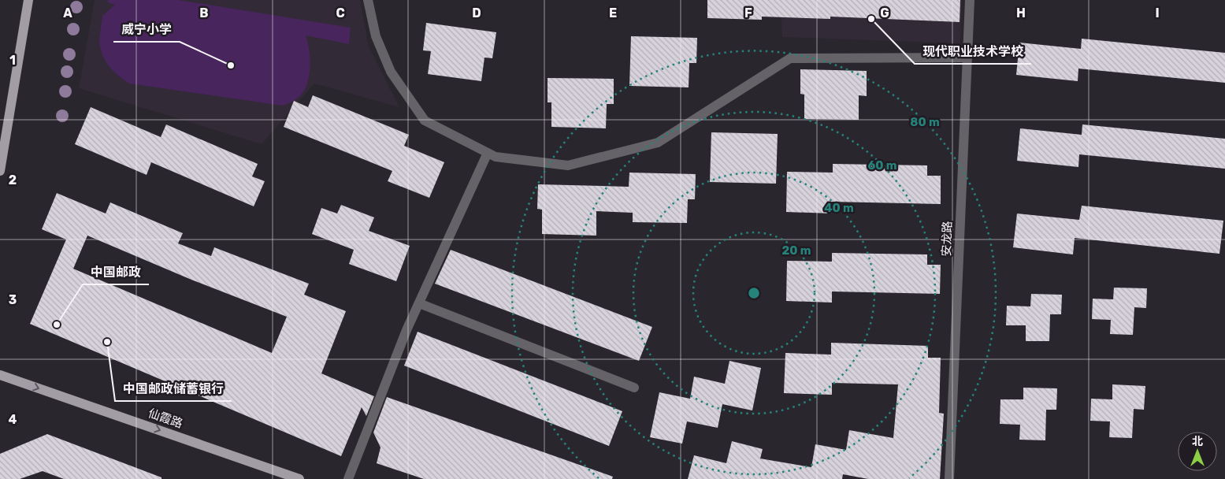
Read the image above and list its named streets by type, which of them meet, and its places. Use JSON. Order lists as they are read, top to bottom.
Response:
{
  "streets": {
    "main road": ["仙霞路"],
    "street": ["安龙路"]
  },
  "one_way": ["仙霞路"],
  "places": [
    "现代职业技术学校",
    "威宁小学",
    "中国邮政",
    "中国邮政储蓄银行"
  ],
  "north": "top",
  "grid": {
    "columns": [
      "A",
      "B",
      "C",
      "D",
      "E",
      "F",
      "G",
      "H",
      "I"
    ],
    "rows": [
      "1",
      "2",
      "3",
      "4"
    ]
  },
  "rings": [
    "80 m",
    "60 m",
    "40 m",
    "20 m"
  ]
}
